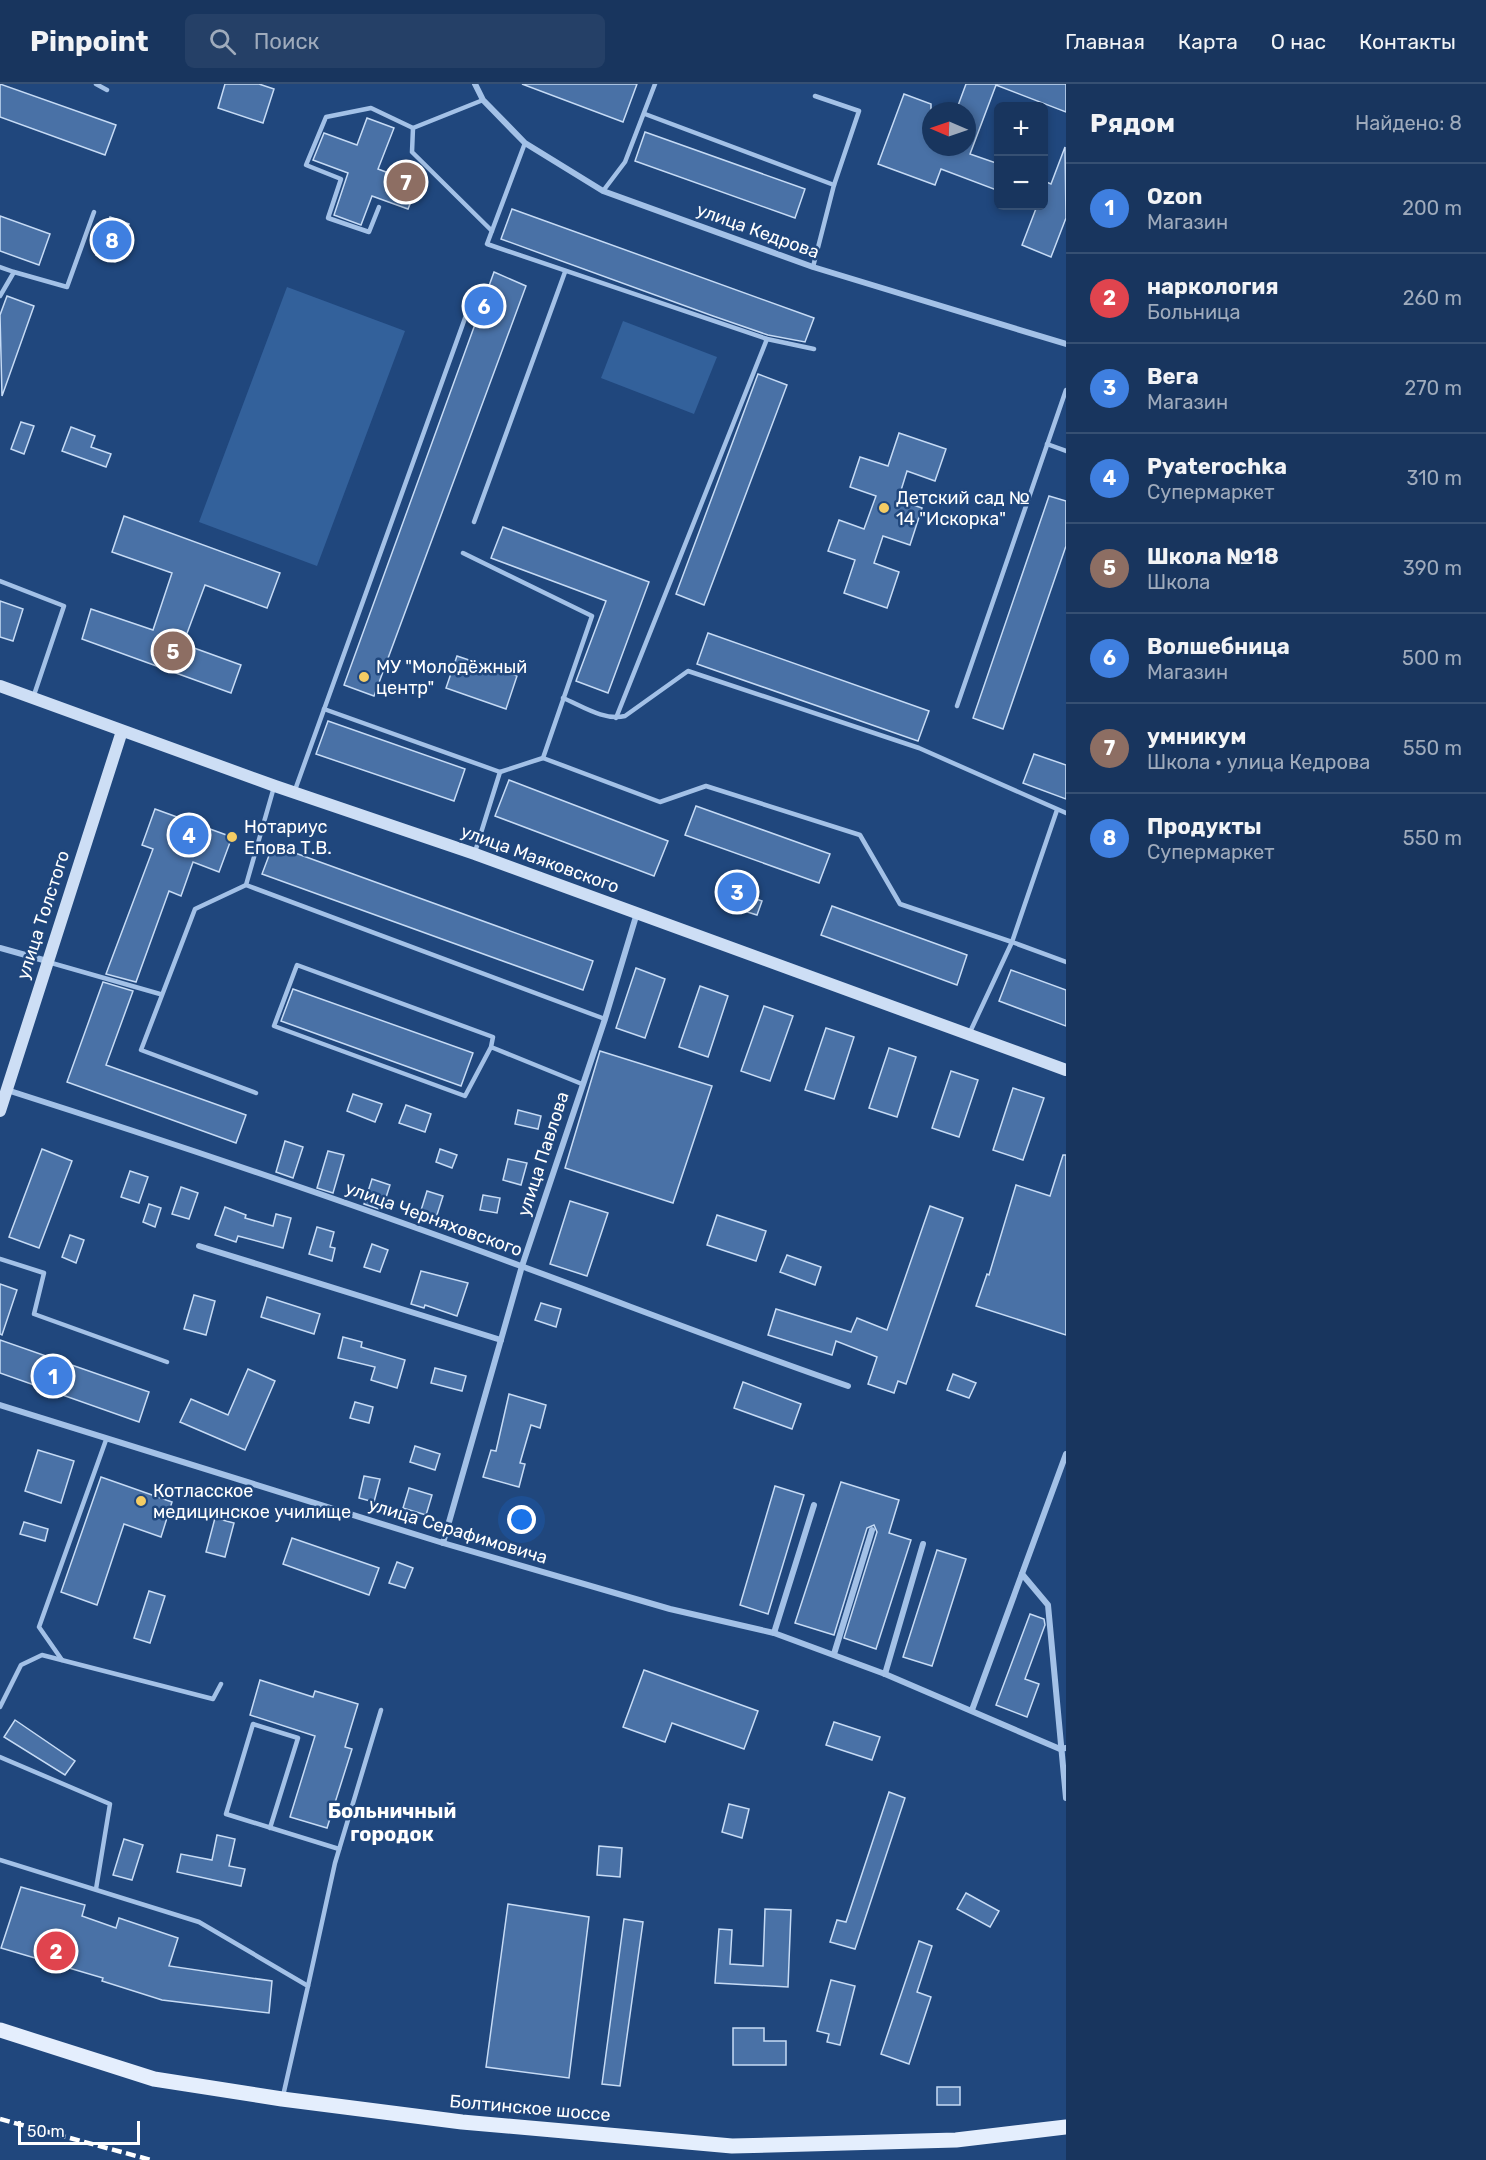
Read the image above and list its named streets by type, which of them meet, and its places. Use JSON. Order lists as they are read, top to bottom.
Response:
{
  "streets": {
    "main road": ["Болтинское шоссе"],
    "street": [
      "улица Кедрова",
      "улица Маяковского",
      "улица Толстого",
      "улица Павлова",
      "улица Черняховского",
      "улица Серафимовича"
    ]
  },
  "crossings": [
    ["улица Маяковского", "улица Толстого"],
    ["улица Маяковского", "улица Павлова"],
    ["улица Толстого", "улица Черняховского"],
    ["улица Павлова", "улица Черняховского"],
    ["улица Павлова", "улица Серафимовича"]
  ],
  "districts": ["Больничный городок"],
  "places": [
    "Детский сад № 14 \"Искорка\"",
    "МУ \"Молодёжный центр\"",
    "Нотариус Епова Т.В.",
    "Котласское медицинское училище"
  ],
  "scale_bar": "50 m",
  "north": "left",
  "page": {
    "header": "Pinpoint",
    "search": "Поиск",
    "nav": [
      "Главная",
      "Карта",
      "О нас",
      "Контакты"
    ],
    "heading": ["Рядом", "Найдено: 8"],
    "map_buttons": ["+", "−"],
    "pins": [
      "7",
      "8",
      "6",
      "5",
      "4",
      "3",
      "1",
      "2"
    ],
    "list": [
      {
        "mark": "1",
        "name": "Ozon",
        "note": "Магазин",
        "value": "200 m"
      },
      {
        "mark": "2",
        "name": "наркология",
        "note": "Больница",
        "value": "260 m"
      },
      {
        "mark": "3",
        "name": "Вега",
        "note": "Магазин",
        "value": "270 m"
      },
      {
        "mark": "4",
        "name": "Pyaterochka",
        "note": "Супермаркет",
        "value": "310 m"
      },
      {
        "mark": "5",
        "name": "Школа №18",
        "note": "Школа",
        "value": "390 m"
      },
      {
        "mark": "6",
        "name": "Волшебница",
        "note": "Магазин",
        "value": "500 m"
      },
      {
        "mark": "7",
        "name": "умникум",
        "note": "Школа · улица Кедрова",
        "value": "550 m"
      },
      {
        "mark": "8",
        "name": "Продукты",
        "note": "Супермаркет",
        "value": "550 m"
      }
    ],
    "scale": "50 m"
  }
}
